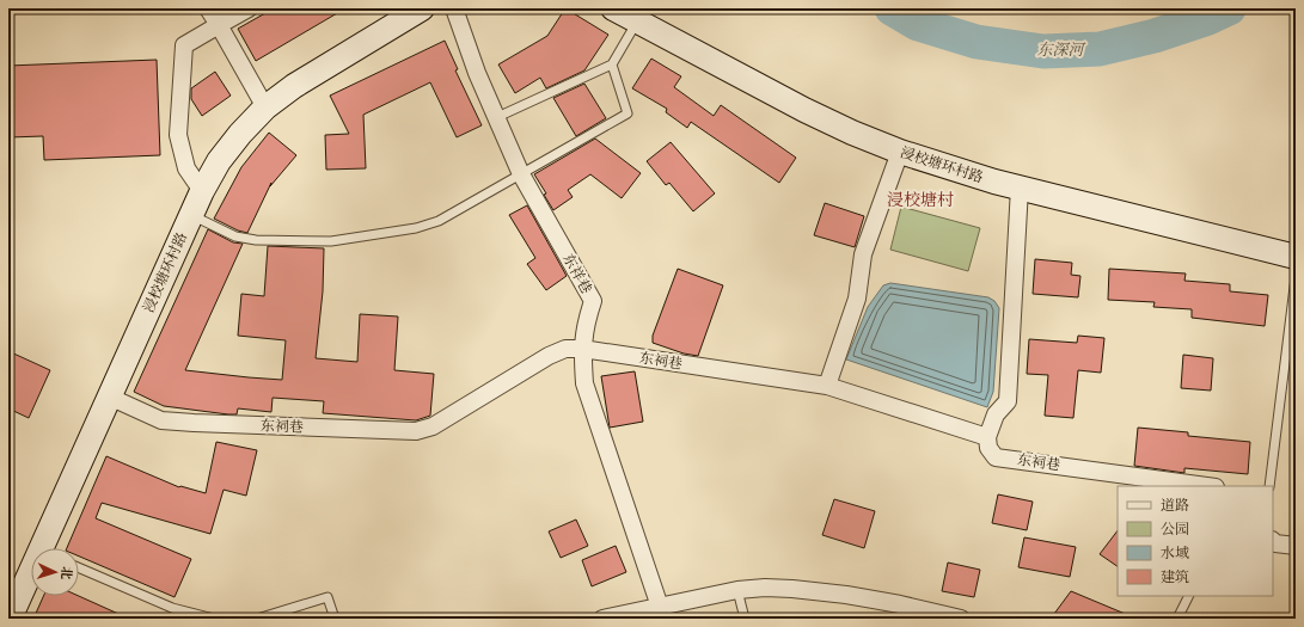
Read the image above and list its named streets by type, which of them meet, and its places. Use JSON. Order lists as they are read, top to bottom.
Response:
{
  "streets": {
    "street": ["浸校塘环村路", "东祥巷", "东祠巷"]
  },
  "crossings": [
    ["浸校塘环村路", "东祠巷"],
    ["东祥巷", "东祠巷"]
  ],
  "districts": ["浸校塘村"],
  "water": ["东深河"],
  "legend": [
    "道路",
    "公园",
    "水域",
    "建筑"
  ],
  "north": "right"
}
